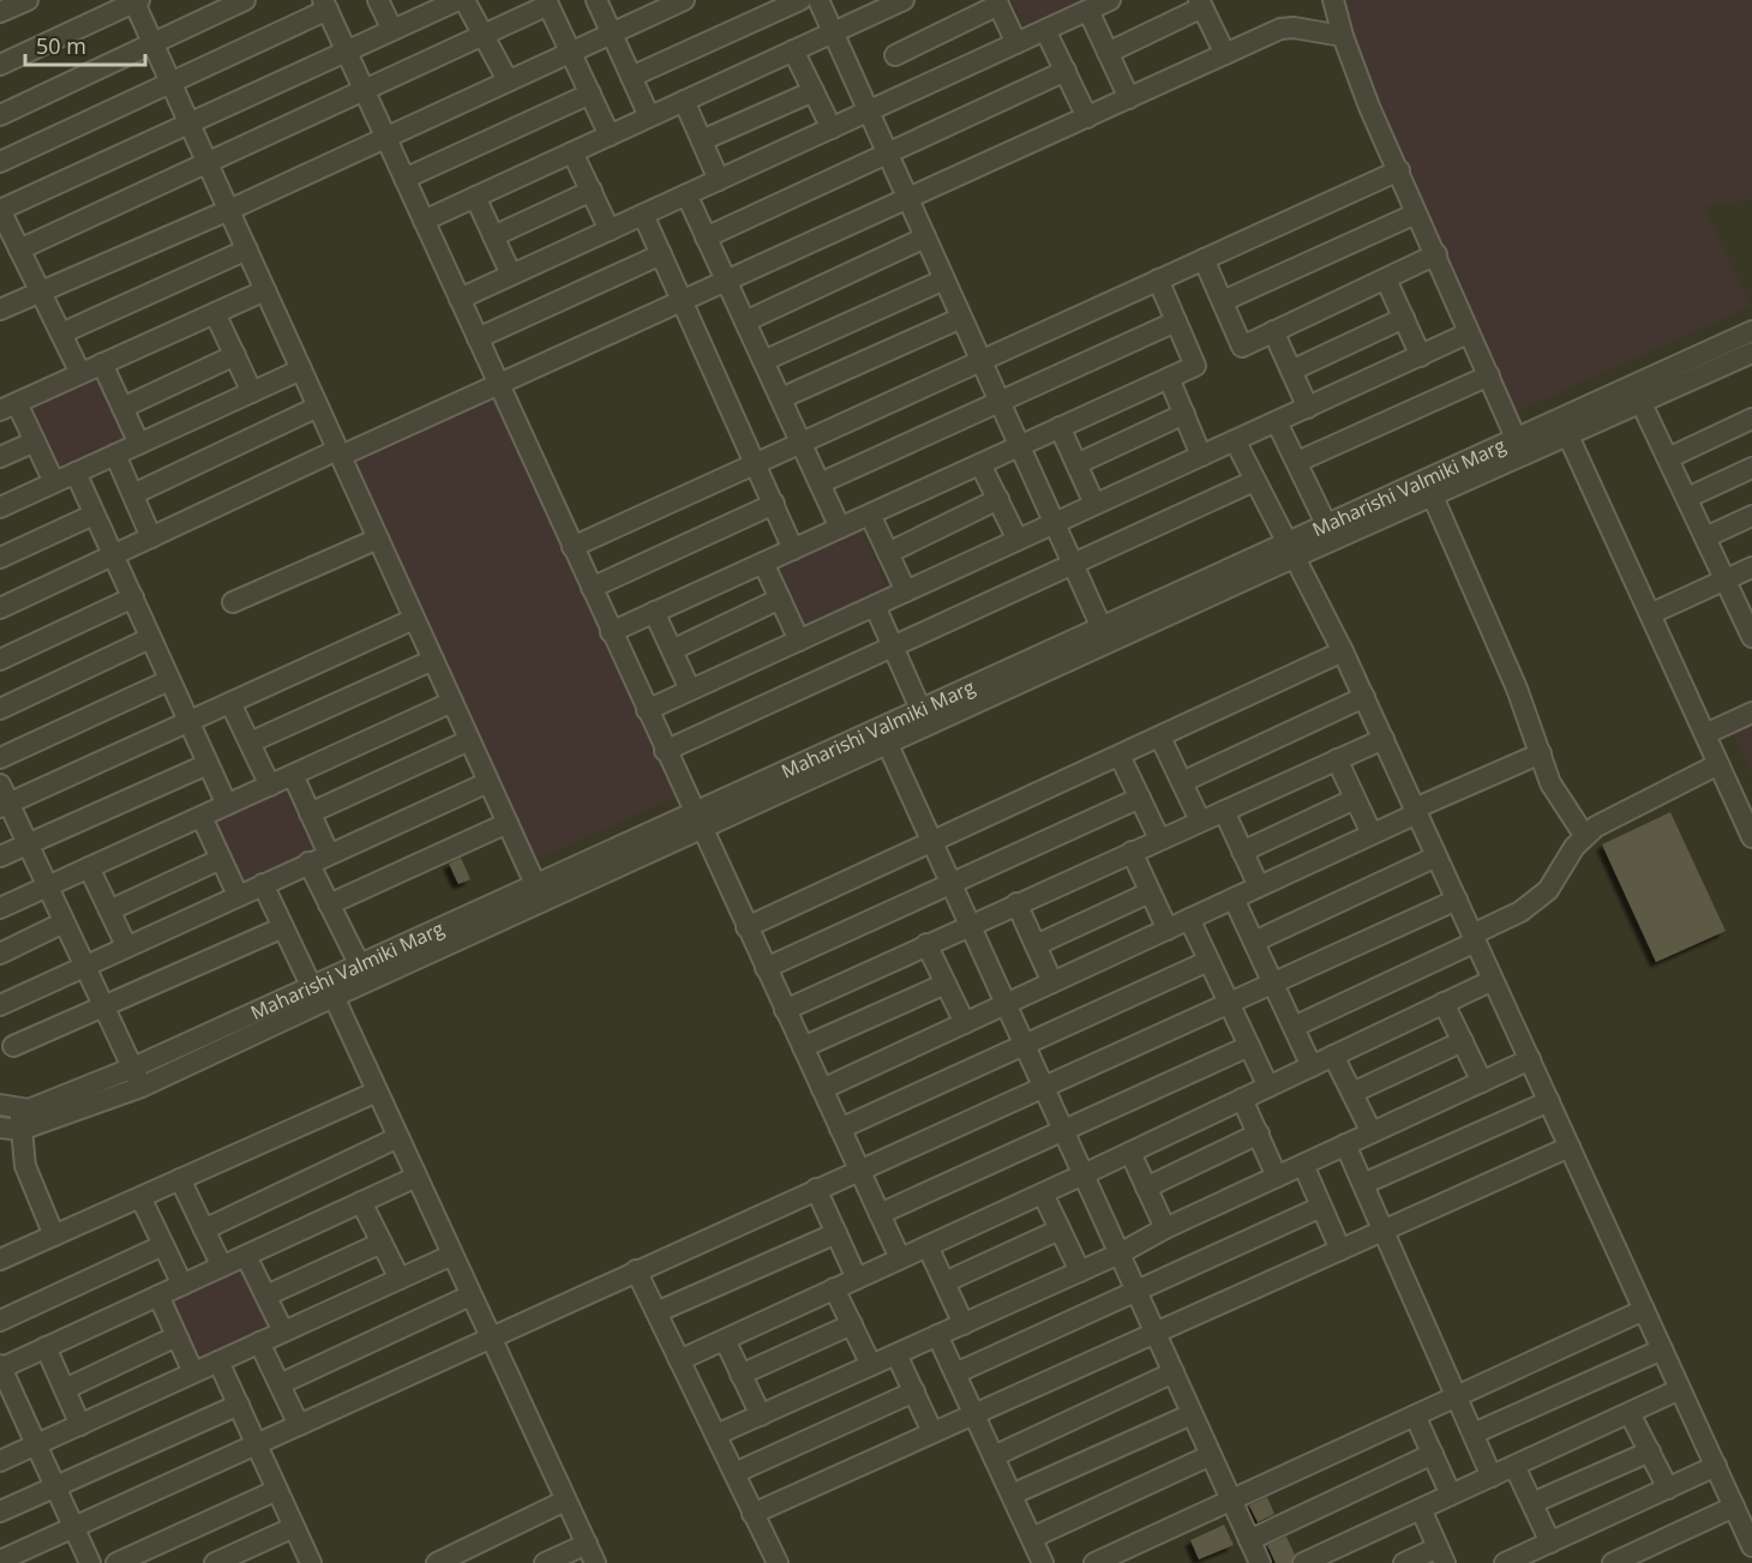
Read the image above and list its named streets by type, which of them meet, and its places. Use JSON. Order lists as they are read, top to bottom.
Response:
{
  "streets": {
    "street": ["Maharishi Valmiki Marg"]
  },
  "scale_bar": "50 m"
}
